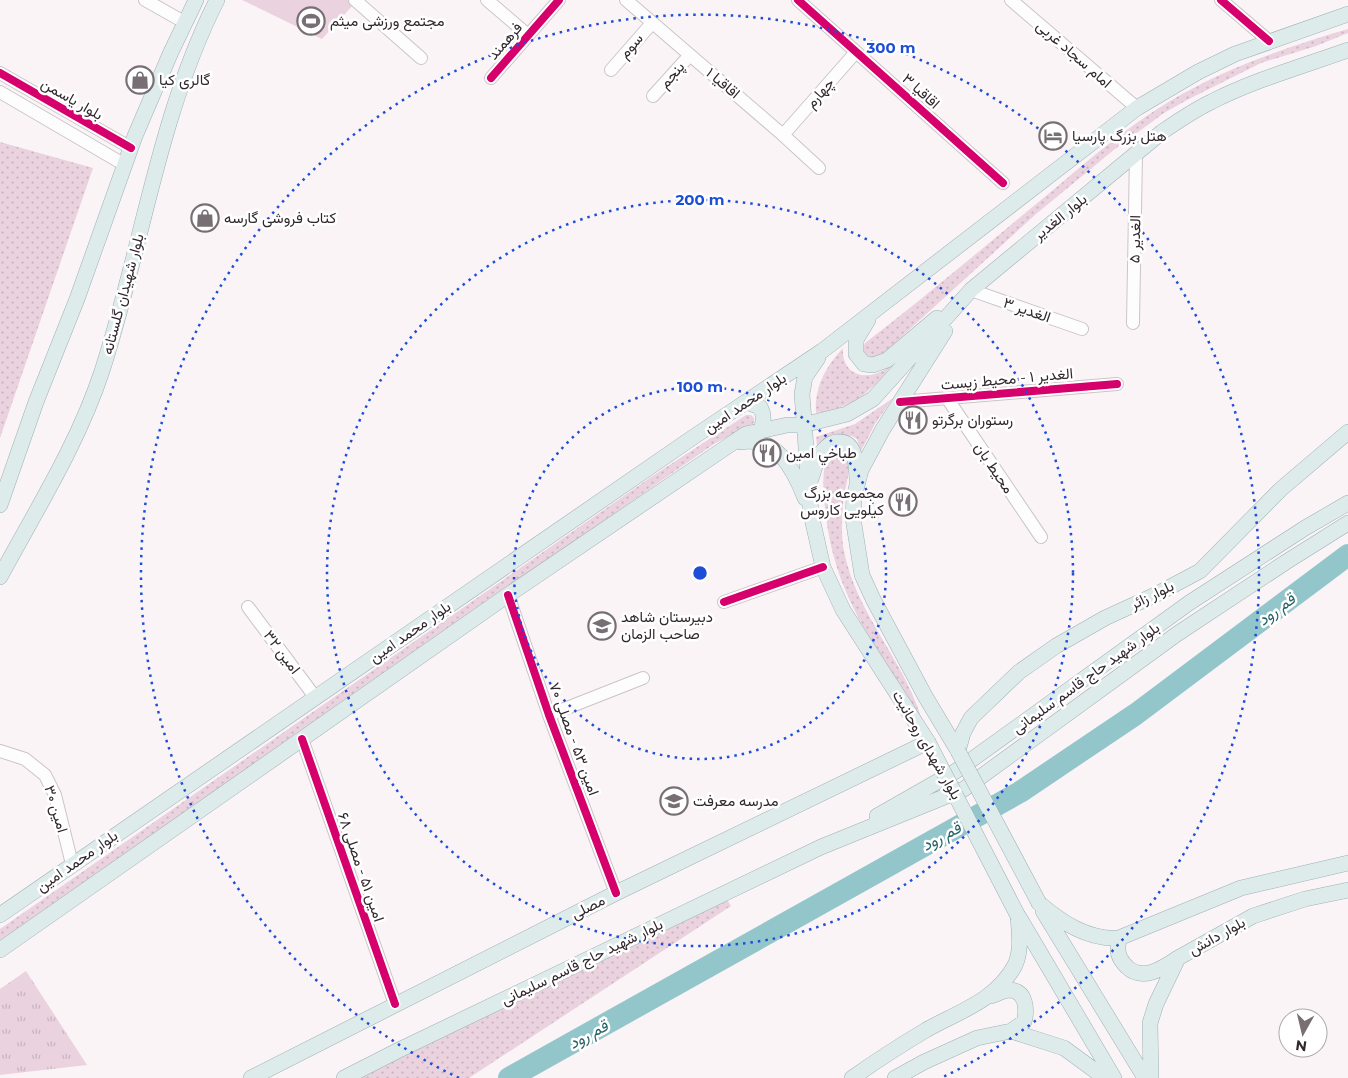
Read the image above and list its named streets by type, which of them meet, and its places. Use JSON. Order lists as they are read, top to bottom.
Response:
{
  "streets": {
    "main road": [
      "بلوار الغدیر",
      "بلوار شهیدان گلستانه",
      "بلوار محمد امین",
      "بلوار زائر",
      "بلوار شهید حاج قاسم سلیمانی",
      "بلوار شهدای روحانیت",
      "مصلی",
      "بلوار دانش"
    ],
    "street": [
      "فرهمند",
      "سوم",
      "امام سجاد غربی",
      "پنجم",
      "اقاقیا ۱",
      "اقاقیا ۳",
      "چهارم",
      "بلوار یاسمن",
      "الغدیر ۵",
      "الغدیر ۳",
      "الغدیر ۱ - محیط زیست",
      "محیط بان",
      "امین ۳۲",
      "امین ۵۳ - مصلی ۷۰",
      "امین ۳۰",
      "امین ۵۱ - مصلی ۶۸"
    ]
  },
  "crossings": [
    ["سوم", "اقاقیا ۱"],
    ["پنجم", "اقاقیا ۱"],
    ["اقاقیا ۱", "چهارم"],
    ["اقاقیا ۳", "چهارم"],
    ["بلوار الغدیر", "الغدیر ۵"],
    ["بلوار الغدیر", "الغدیر ۳"],
    ["بلوار الغدیر", "بلوار محمد امین"],
    ["الغدیر ۱ - محیط زیست", "محیط بان"],
    ["بلوار محمد امین", "امین ۳۲"],
    ["بلوار محمد امین", "امین ۵۳ - مصلی ۷۰"],
    ["بلوار محمد امین", "امین ۳۰"],
    ["بلوار محمد امین", "امین ۵۱ - مصلی ۶۸"],
    ["بلوار زائر", "بلوار شهدای روحانیت"],
    ["امین ۵۳ - مصلی ۷۰", "مصلی"],
    ["بلوار شهدای روحانیت", "مصلی"],
    ["امین ۵۱ - مصلی ۶۸", "مصلی"]
  ],
  "water": ["قم رود"],
  "places": {
    "sports": ["مجتمع ورزشی میثم"],
    "shop": ["گالری کیا", "کتاب فروشی گارسه"],
    "hotel": ["هتل بزرگ پارسیا"],
    "restaurant": ["رستوران برگرتو", "طباخي امين", "مجموعه بزرگ کیلویی کاروس"],
    "school or university": ["دبیرستان شاهد صاحب الزمان", "مدرسه معرفت"]
  },
  "north": "bottom",
  "rings": ["300 m", "200 m", "100 m"]
}
